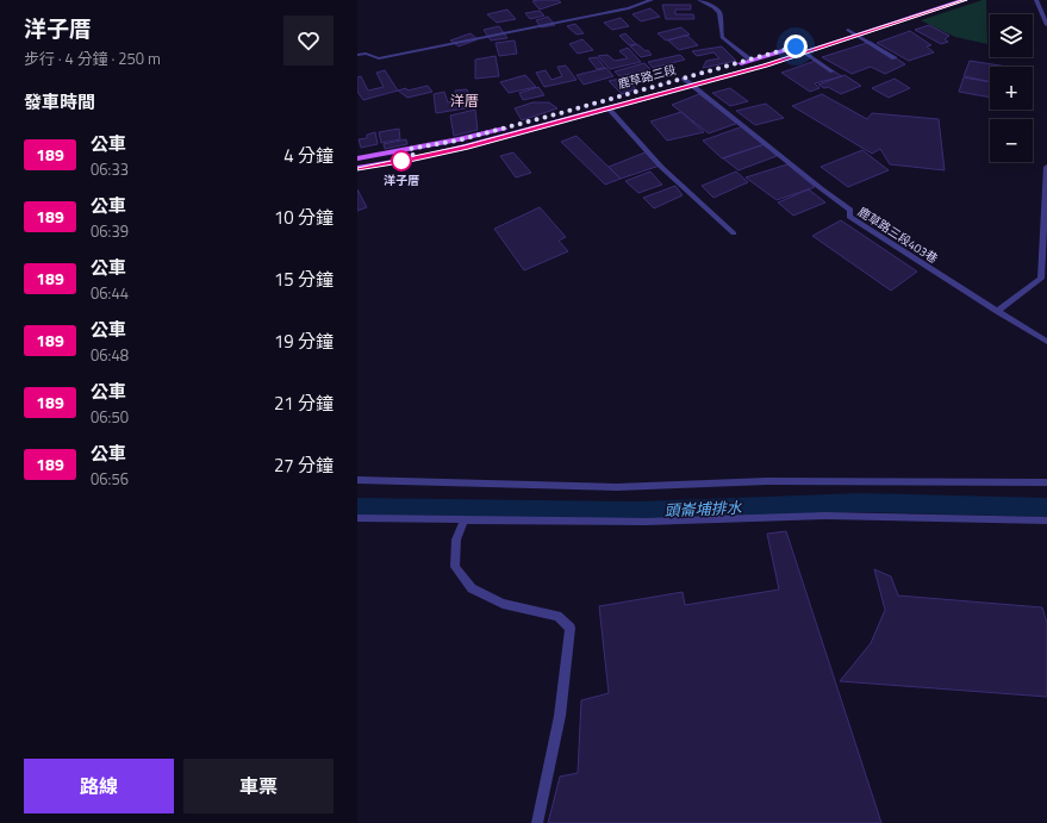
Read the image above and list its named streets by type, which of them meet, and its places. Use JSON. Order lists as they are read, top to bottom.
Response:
{
  "streets": {
    "main road": ["鹿草路三段"],
    "lane": ["鹿草路三段403巷"]
  },
  "crossings": [
    ["鹿草路三段", "鹿草路三段403巷"]
  ],
  "districts": ["洋厝"],
  "water": ["頭崙埔排水"],
  "places": ["洋子厝"],
  "lines": ["bus line 189"],
  "page": {
    "heading": [
      ["洋子厝", "步行 · 4 分鐘 · 250 m"],
      "發車時間"
    ],
    "map_buttons": ["+", "−"],
    "list": [
      {
        "mark": "189",
        "name": "公車",
        "note": "06:33",
        "value": "4 分鐘"
      },
      {
        "mark": "189",
        "name": "公車",
        "note": "06:39",
        "value": "10 分鐘"
      },
      {
        "mark": "189",
        "name": "公車",
        "note": "06:44",
        "value": "15 分鐘"
      },
      {
        "mark": "189",
        "name": "公車",
        "note": "06:48",
        "value": "19 分鐘"
      },
      {
        "mark": "189",
        "name": "公車",
        "note": "06:50",
        "value": "21 分鐘"
      },
      {
        "mark": "189",
        "name": "公車",
        "note": "06:56",
        "value": "27 分鐘"
      }
    ],
    "buttons": ["路線", "車票"]
  }
}
